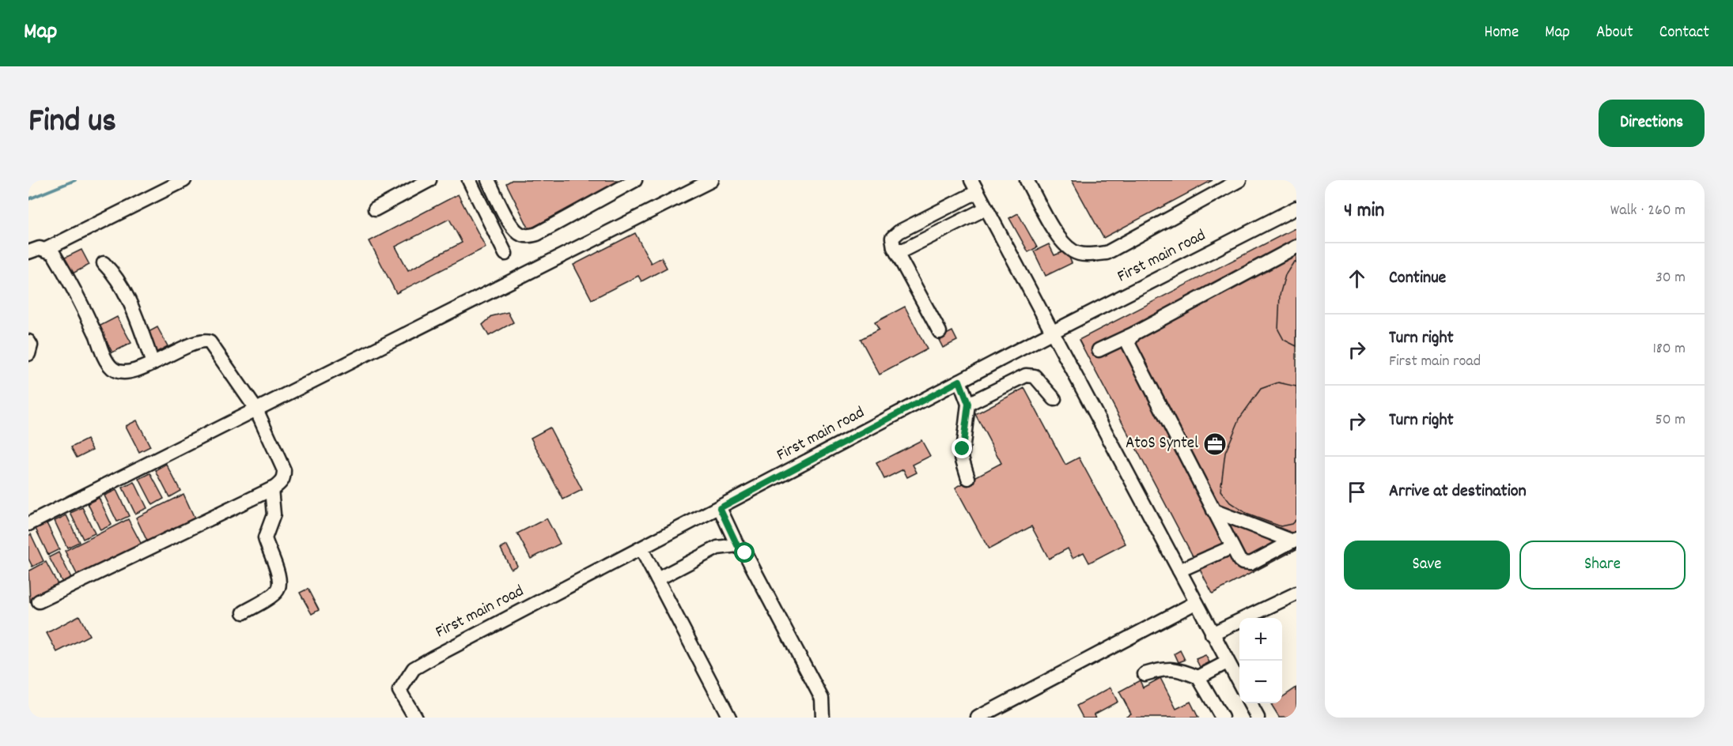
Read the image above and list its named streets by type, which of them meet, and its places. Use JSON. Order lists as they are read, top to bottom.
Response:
{
  "streets": {
    "street": ["First main road"]
  },
  "places": {
    "office": ["AtoS Syntel"]
  },
  "page": {
    "header": "Map",
    "nav": [
      "Home",
      "Map",
      "About",
      "Contact"
    ],
    "title": "Find us",
    "buttons": [
      "Directions",
      ["Save", "Share"]
    ],
    "heading": ["4 min", "Walk · 260 m"],
    "list": [
      ["Continue", "30 m"],
      ["Turn right", "First main road", "180 m"],
      ["Turn right", "50 m"],
      "Arrive at destination"
    ],
    "map_buttons": ["+", "−"]
  }
}
